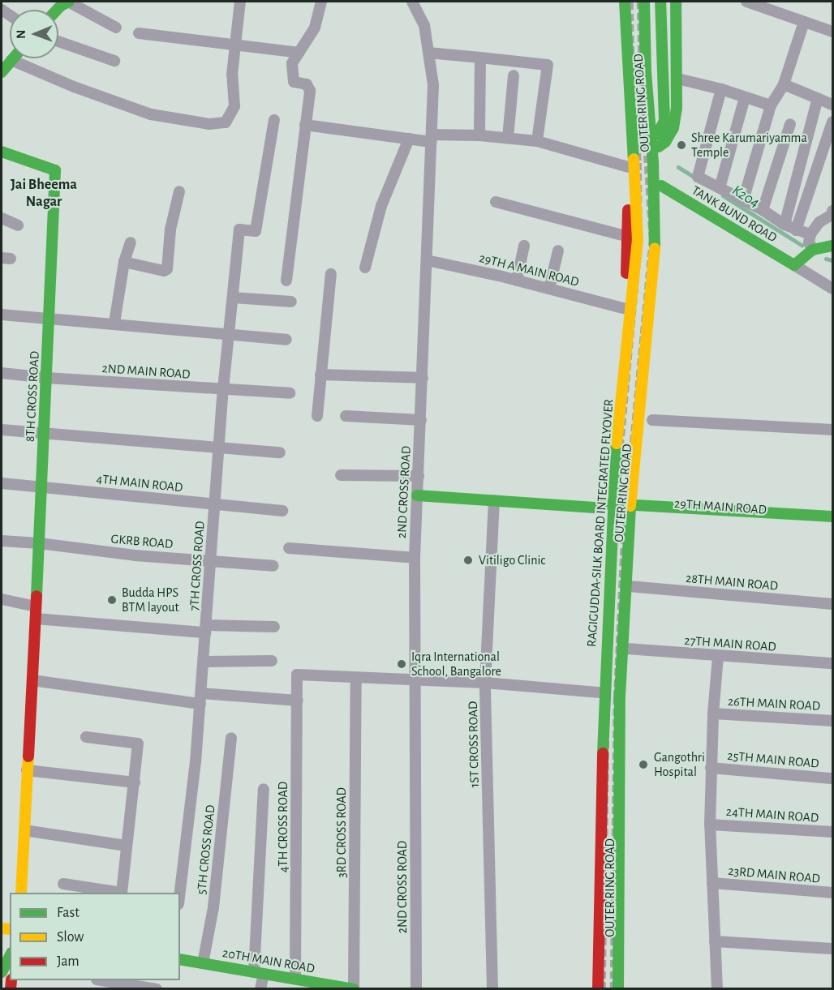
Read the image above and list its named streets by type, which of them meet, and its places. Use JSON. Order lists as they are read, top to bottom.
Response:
{
  "streets": {
    "main road": [
      "OUTER RING ROAD",
      "TANK BUND ROAD",
      "8TH CROSS ROAD",
      "29TH MAIN ROAD",
      "RAGIGUDDA-SILK BOARD INTEGRATED FLYOVER",
      "20TH MAIN ROAD"
    ],
    "street": [
      "29TH A MAIN ROAD",
      "2ND MAIN ROAD",
      "4TH MAIN ROAD",
      "2ND CROSS ROAD",
      "GKRB ROAD",
      "7TH CROSS ROAD",
      "28TH MAIN ROAD",
      "27TH MAIN ROAD",
      "26TH MAIN ROAD",
      "1ST CROSS ROAD",
      "25TH MAIN ROAD",
      "24TH MAIN ROAD",
      "4TH CROSS ROAD",
      "3RD CROSS ROAD",
      "5TH CROSS ROAD",
      "23RD MAIN ROAD"
    ]
  },
  "crossings": [
    ["OUTER RING ROAD", "TANK BUND ROAD"],
    ["OUTER RING ROAD", "29TH A MAIN ROAD"],
    ["OUTER RING ROAD", "29TH MAIN ROAD"],
    ["OUTER RING ROAD", "28TH MAIN ROAD"],
    ["OUTER RING ROAD", "27TH MAIN ROAD"],
    ["29TH A MAIN ROAD", "2ND CROSS ROAD"],
    ["2ND MAIN ROAD", "8TH CROSS ROAD"],
    ["2ND MAIN ROAD", "7TH CROSS ROAD"],
    ["8TH CROSS ROAD", "4TH MAIN ROAD"],
    ["8TH CROSS ROAD", "GKRB ROAD"],
    ["4TH MAIN ROAD", "7TH CROSS ROAD"],
    ["2ND CROSS ROAD", "29TH MAIN ROAD"],
    ["29TH MAIN ROAD", "1ST CROSS ROAD"],
    ["GKRB ROAD", "7TH CROSS ROAD"],
    ["4TH CROSS ROAD", "3RD CROSS ROAD"],
    ["4TH CROSS ROAD", "20TH MAIN ROAD"],
    ["3RD CROSS ROAD", "20TH MAIN ROAD"],
    ["5TH CROSS ROAD", "20TH MAIN ROAD"]
  ],
  "districts": ["Jai Bheema Nagar"],
  "water": ["K204"],
  "places": [
    "Shree Karumariyamma Temple",
    "Vitiligo Clinic",
    "Budda HPS BTM layout",
    "Iqra International School, Bangalore",
    "Gangothri Hospital"
  ],
  "legend": ["Fast", "Slow", "Jam"],
  "north": "left"
}
